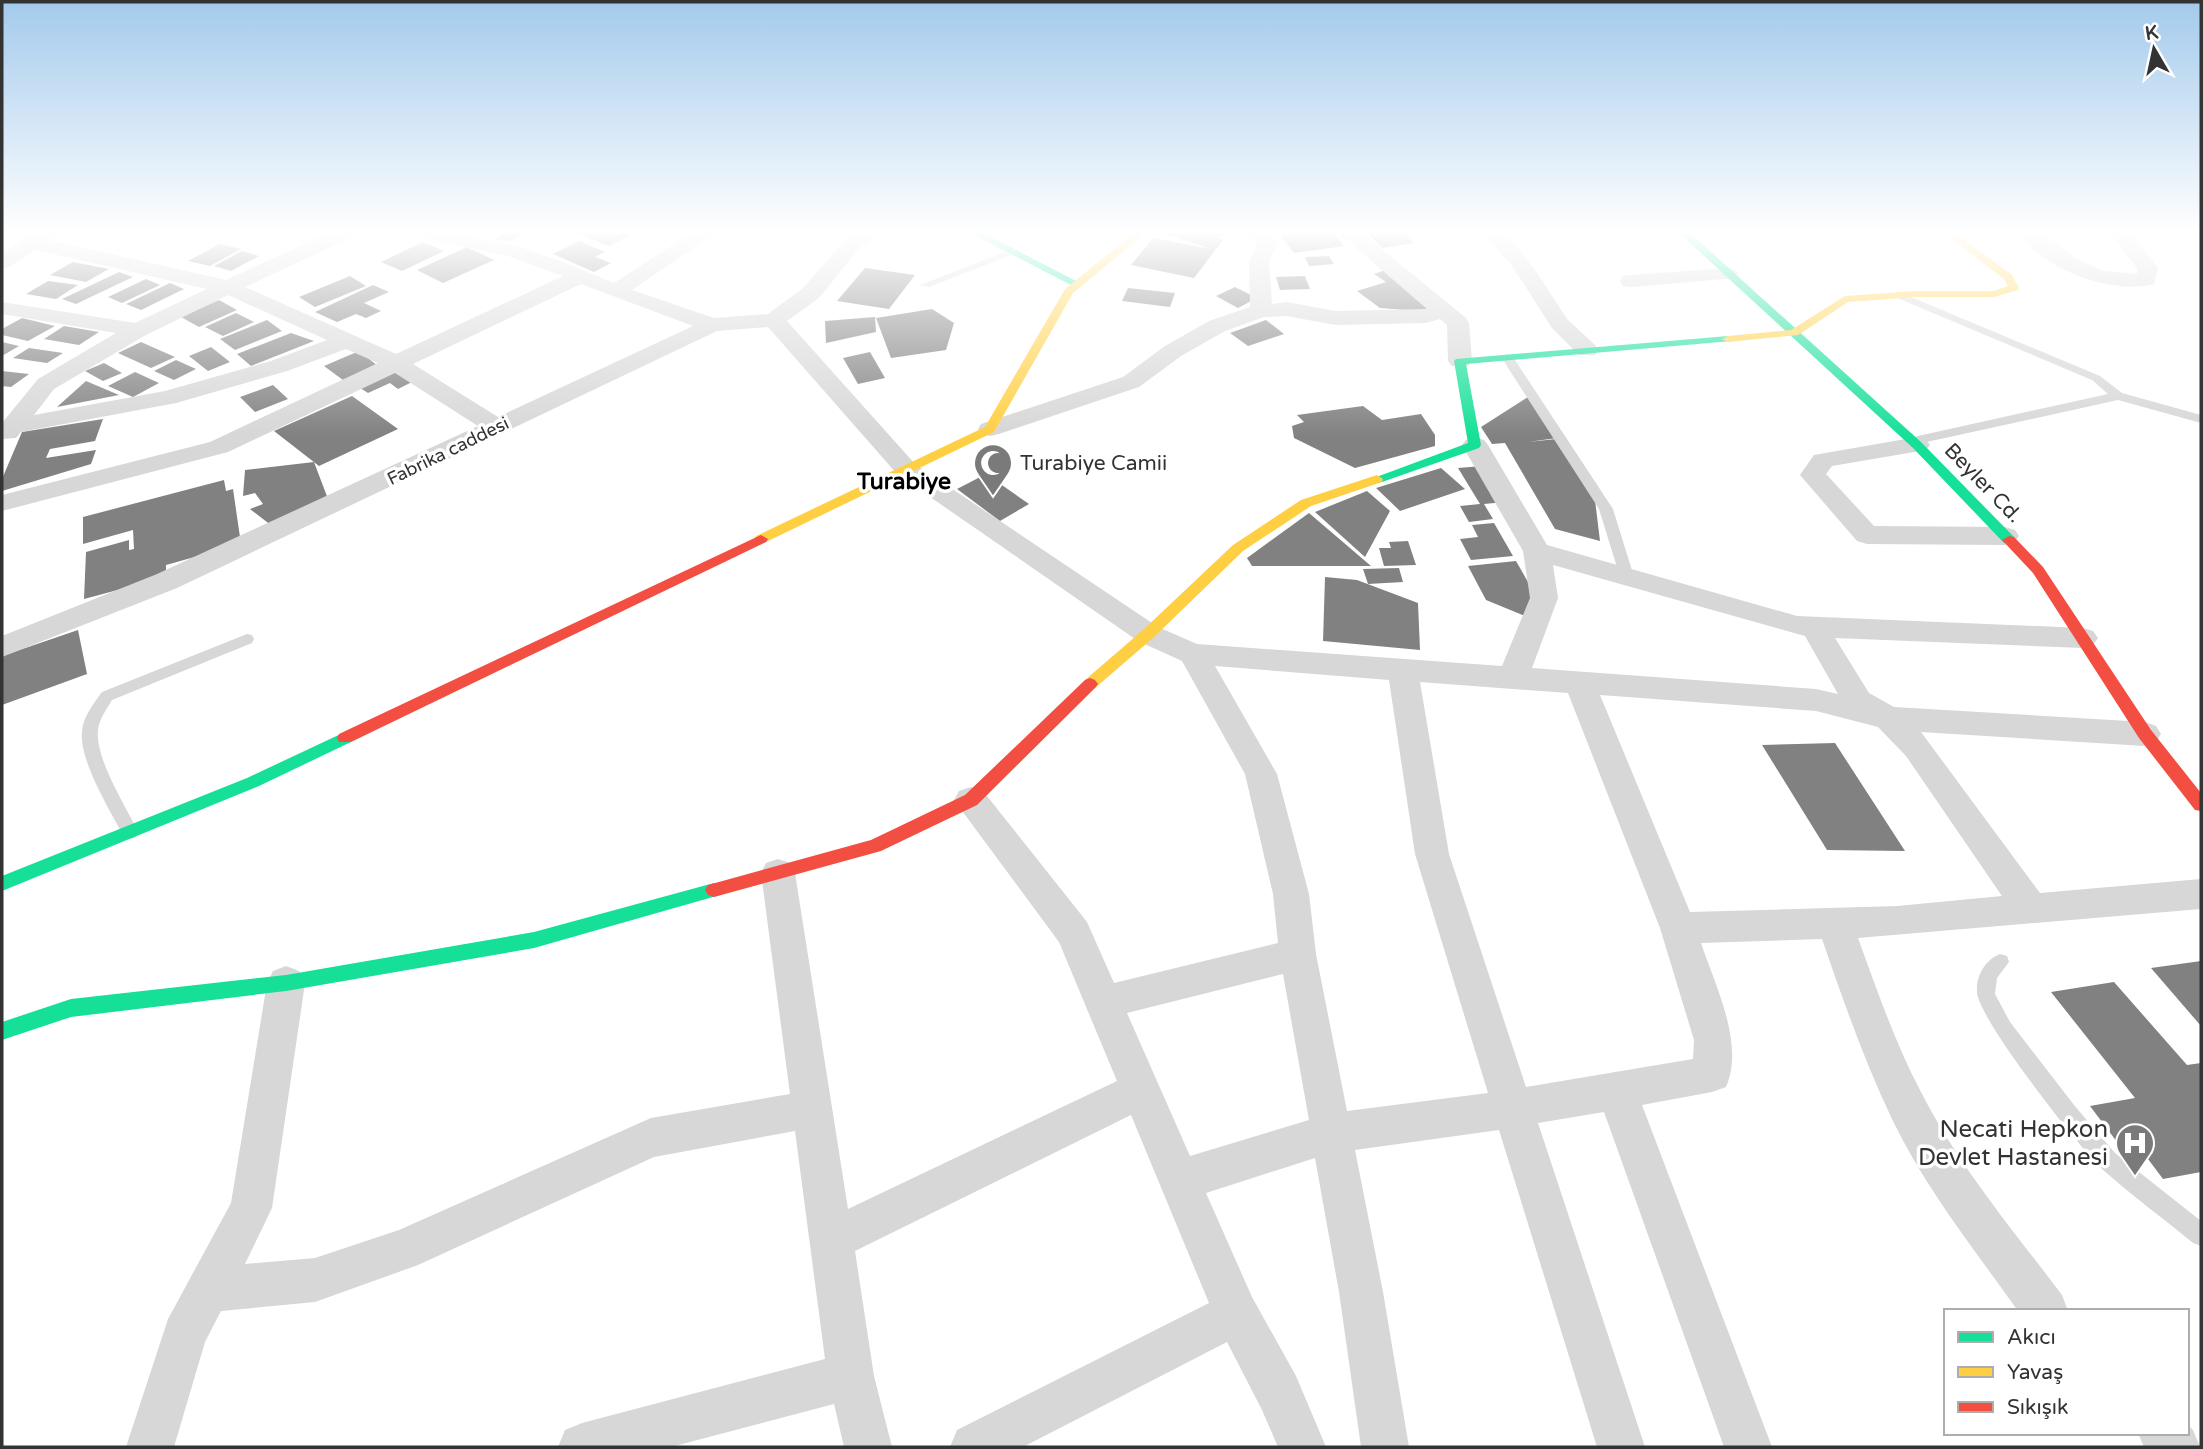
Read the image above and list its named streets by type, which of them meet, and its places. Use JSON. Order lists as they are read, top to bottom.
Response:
{
  "streets": {
    "street": ["Fabrika caddesi", "Beyler Cd."]
  },
  "districts": ["Turabiye"],
  "places": {
    "mosque": ["Turabiye Camii"],
    "hospital": ["Necati Hepkon Devlet Hastanesi"]
  },
  "legend": ["Akıcı", "Yavaş", "Sıkışık"],
  "north": "top"
}
